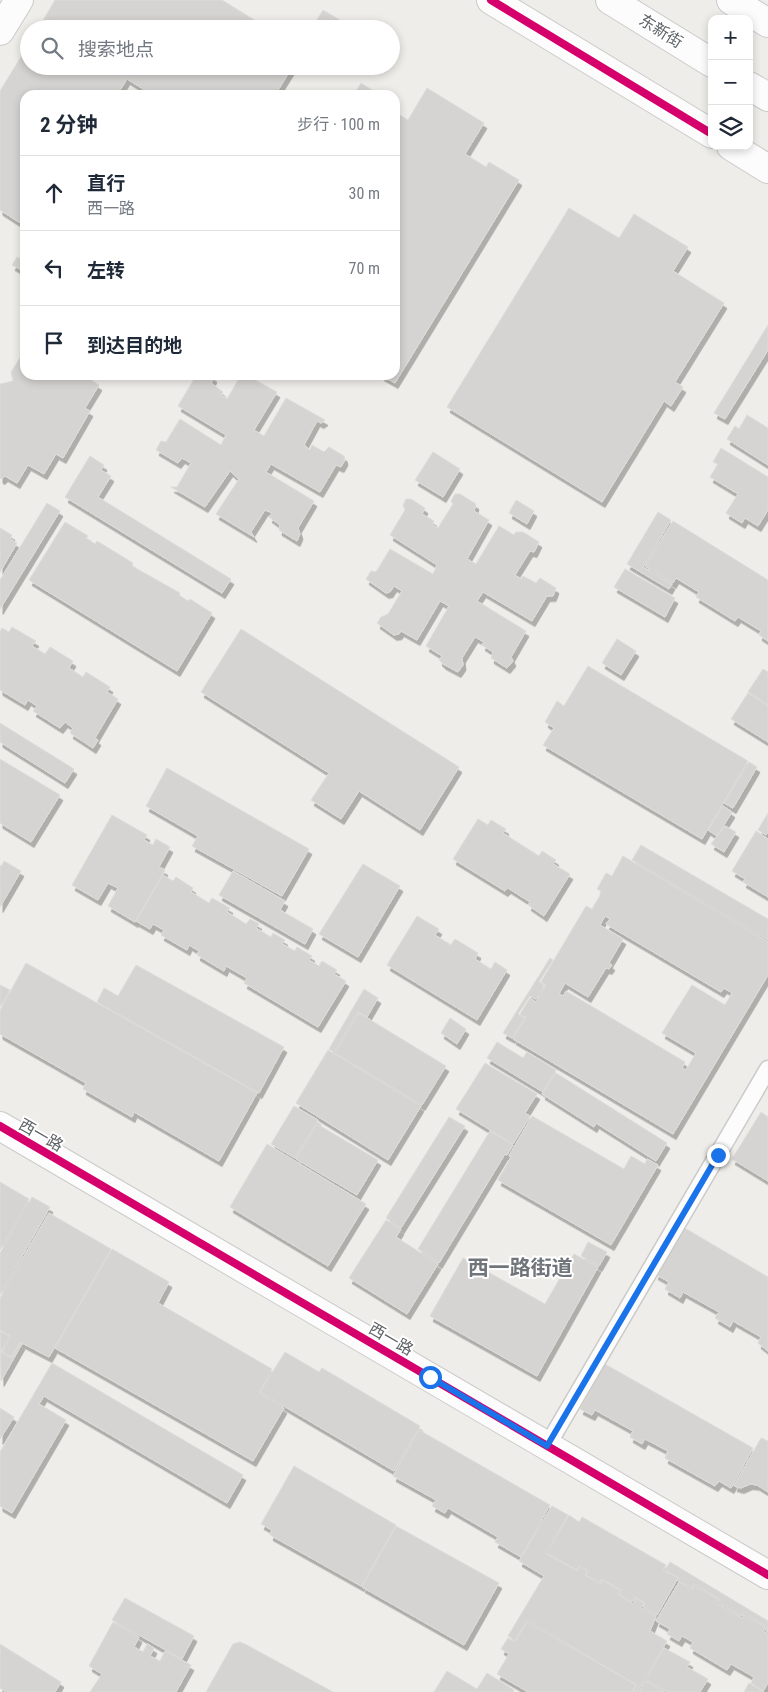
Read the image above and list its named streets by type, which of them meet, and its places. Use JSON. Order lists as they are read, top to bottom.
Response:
{
  "streets": {
    "street": ["东新街", "西一路"]
  },
  "districts": ["西一路街道"],
  "page": {
    "map_buttons": ["+", "−"],
    "search": "搜索地点",
    "heading": ["2 分钟", "步行 · 100 m"],
    "list": [
      ["直行", "西一路", "30 m"],
      ["左转", "70 m"],
      "到达目的地"
    ]
  }
}
